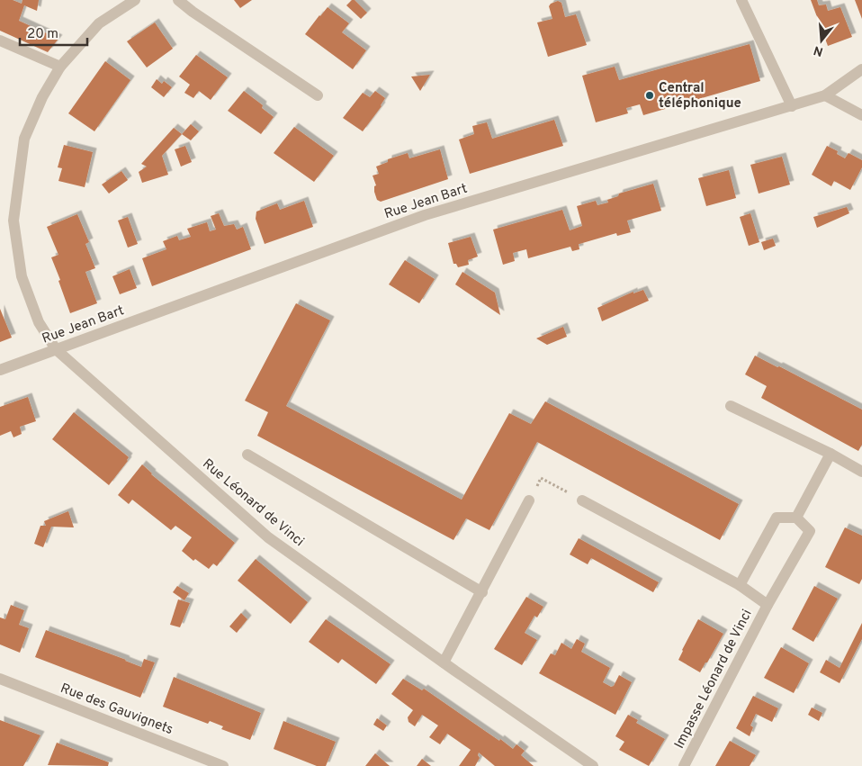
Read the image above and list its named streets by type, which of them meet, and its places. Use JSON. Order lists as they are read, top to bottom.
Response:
{
  "streets": {
    "street": [
      "Rue Jean Bart",
      "Rue Léonard de Vinci",
      "Impasse Léonard de Vinci",
      "Rue des Gauvignets"
    ]
  },
  "crossings": [
    ["Rue Jean Bart", "Rue Léonard de Vinci"]
  ],
  "places": ["Central téléphonique"],
  "scale_bar": "20 m",
  "north": "bottom"
}
